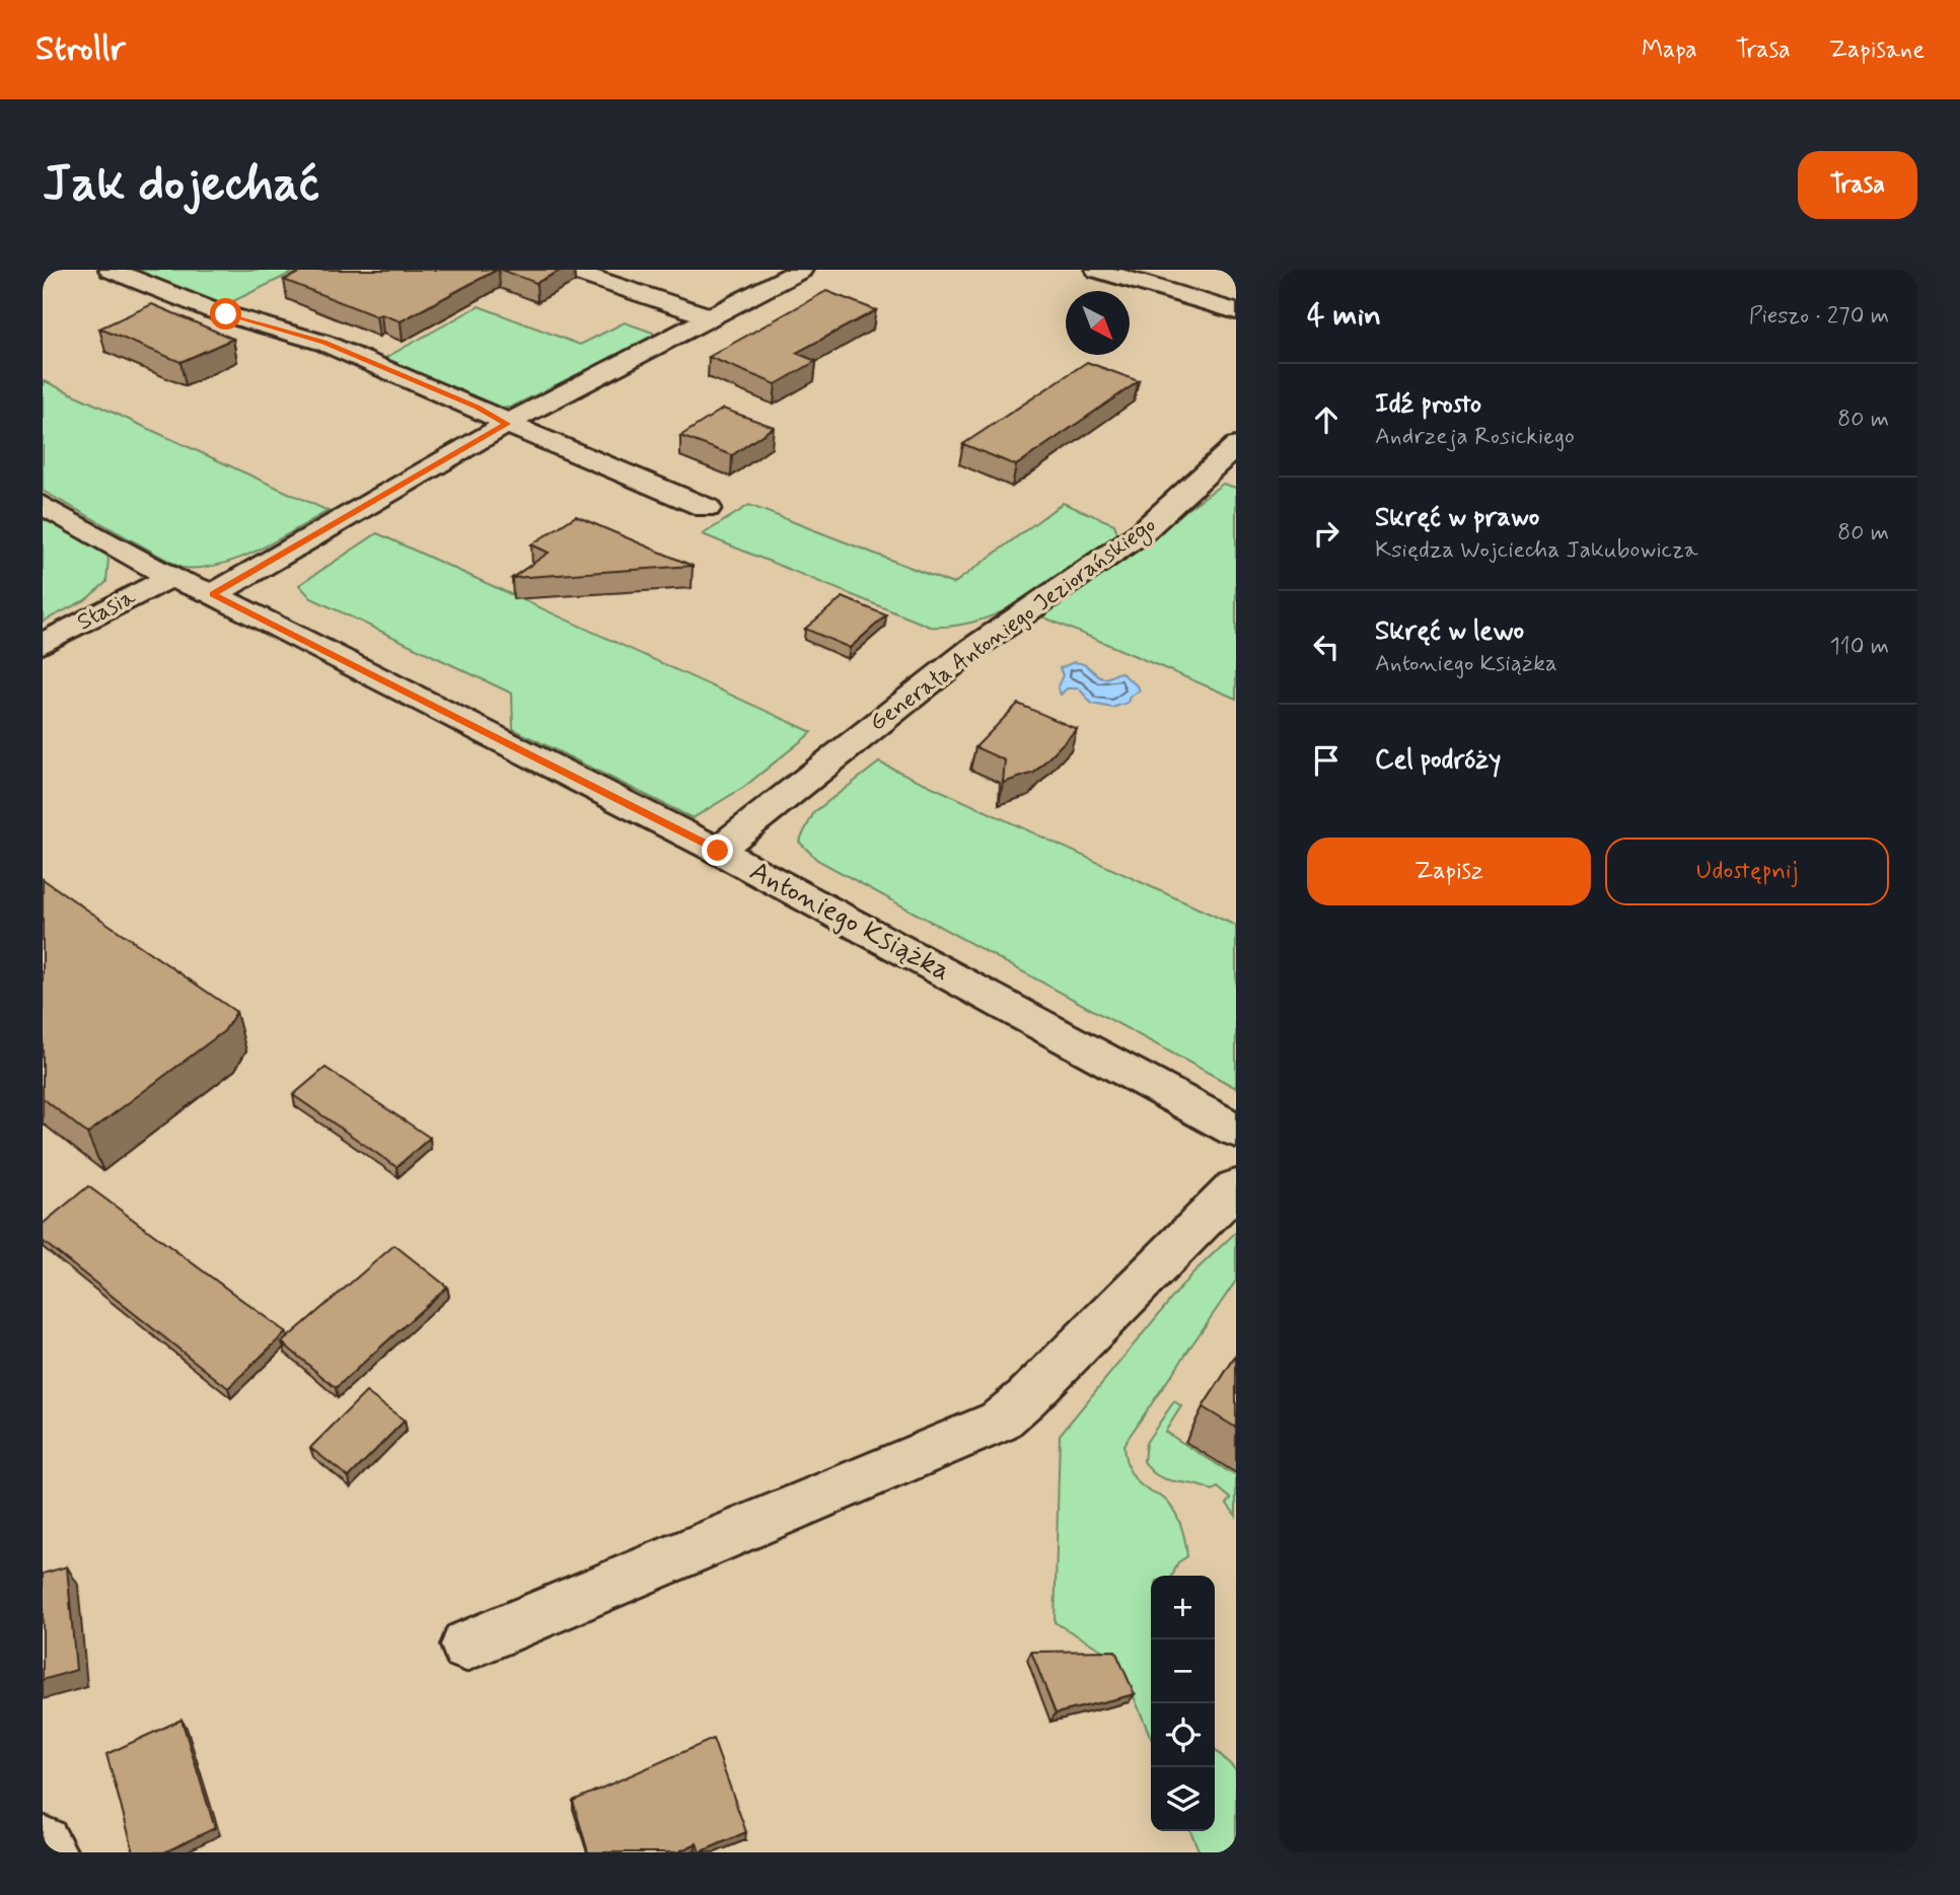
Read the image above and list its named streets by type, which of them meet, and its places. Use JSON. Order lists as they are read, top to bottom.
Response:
{
  "streets": {
    "street": ["Stasia", "Generała Antoniego Jeziorańskiego", "Antoniego Książka"]
  },
  "crossings": [
    ["Stasia", "Antoniego Książka"],
    ["Generała Antoniego Jeziorańskiego", "Antoniego Książka"]
  ],
  "north": "bottom right",
  "page": {
    "header": "Strollr",
    "nav": ["Mapa", "Trasa", "Zapisane"],
    "buttons": [
      "Trasa",
      ["Zapisz", "Udostępnij"]
    ],
    "title": "Jak dojechać",
    "heading": ["4 min", "Pieszo · 270 m"],
    "list": [
      ["Idź prosto", "Andrzeja Rosickiego", "80 m"],
      ["Skręć w prawo", "Księdza Wojciecha Jakubowicza", "80 m"],
      ["Skręć w lewo", "Antoniego Książka", "110 m"],
      "Cel podróży"
    ],
    "map_buttons": ["+", "−"]
  }
}
